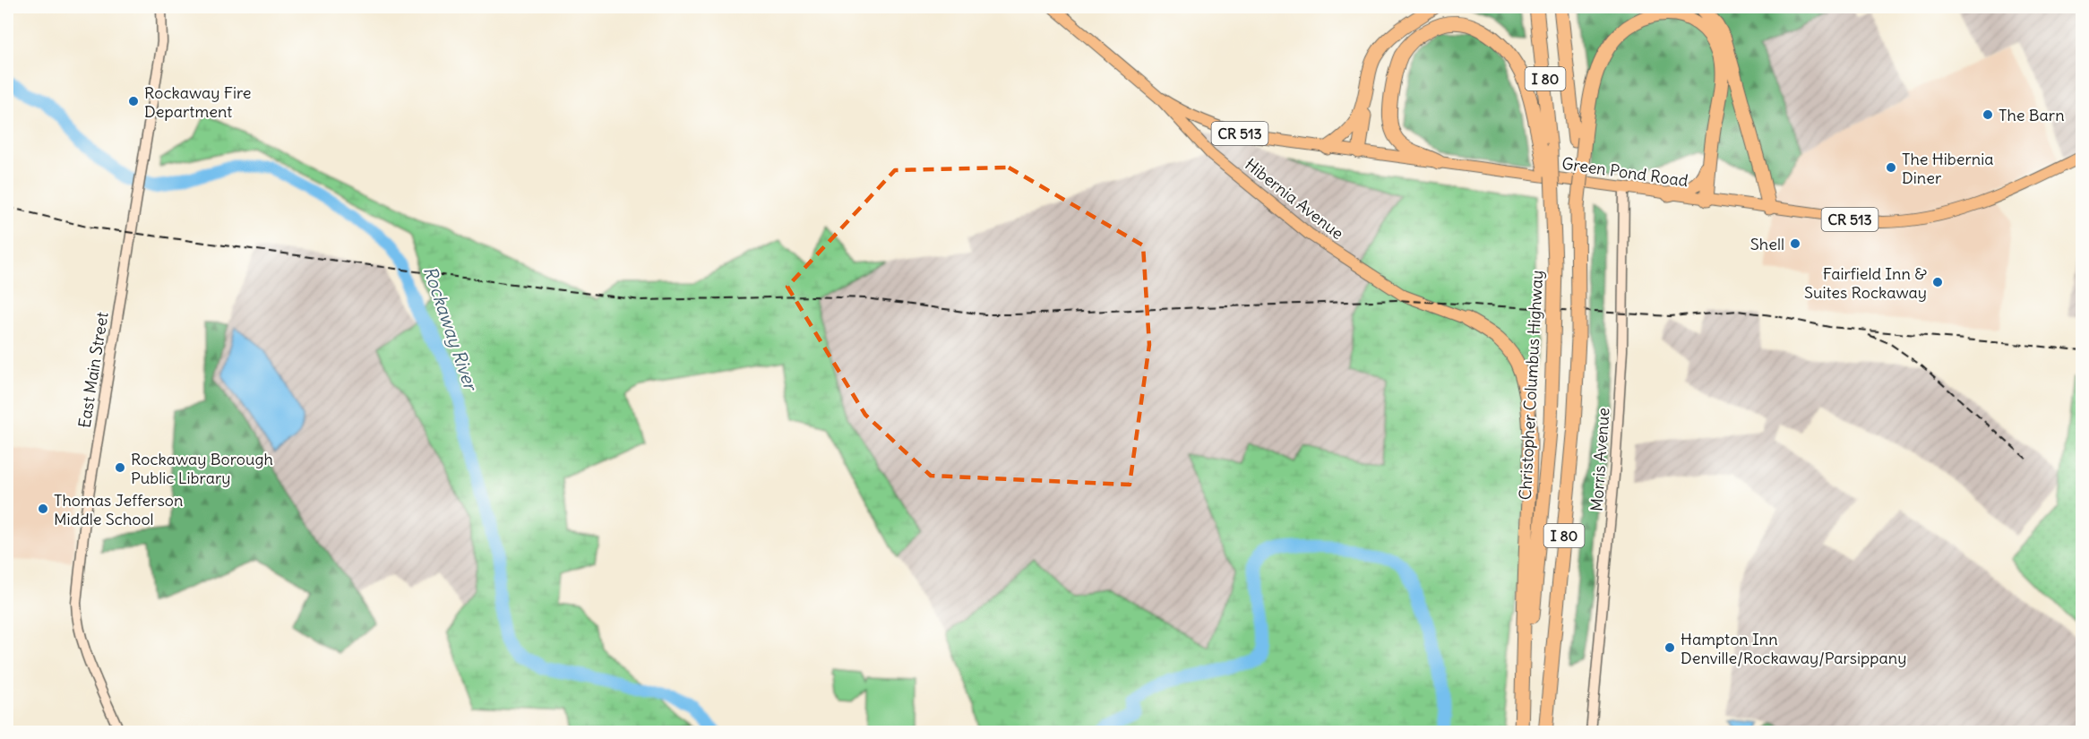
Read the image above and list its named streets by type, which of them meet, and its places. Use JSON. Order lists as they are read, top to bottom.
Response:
{
  "streets": {
    "highway": ["I 80", "Christopher Columbus Highway"],
    "main road": ["CR 513", "Green Pond Road", "Hibernia Avenue"],
    "street": ["East Main Street", "Morris Avenue"]
  },
  "crossings": [
    ["I 80", "Christopher Columbus Highway"],
    ["Green Pond Road", "Hibernia Avenue"],
    ["Green Pond Road", "Morris Avenue"]
  ],
  "water": ["Rockaway River"],
  "places": [
    "Rockaway Fire Department",
    "The Barn",
    "The Hibernia Diner",
    "Shell",
    "Fairfield Inn & Suites Rockaway",
    "Rockaway Borough Public Library",
    "Thomas Jefferson Middle School",
    "Hampton Inn Denville/Rockaway/Parsippany"
  ]
}
